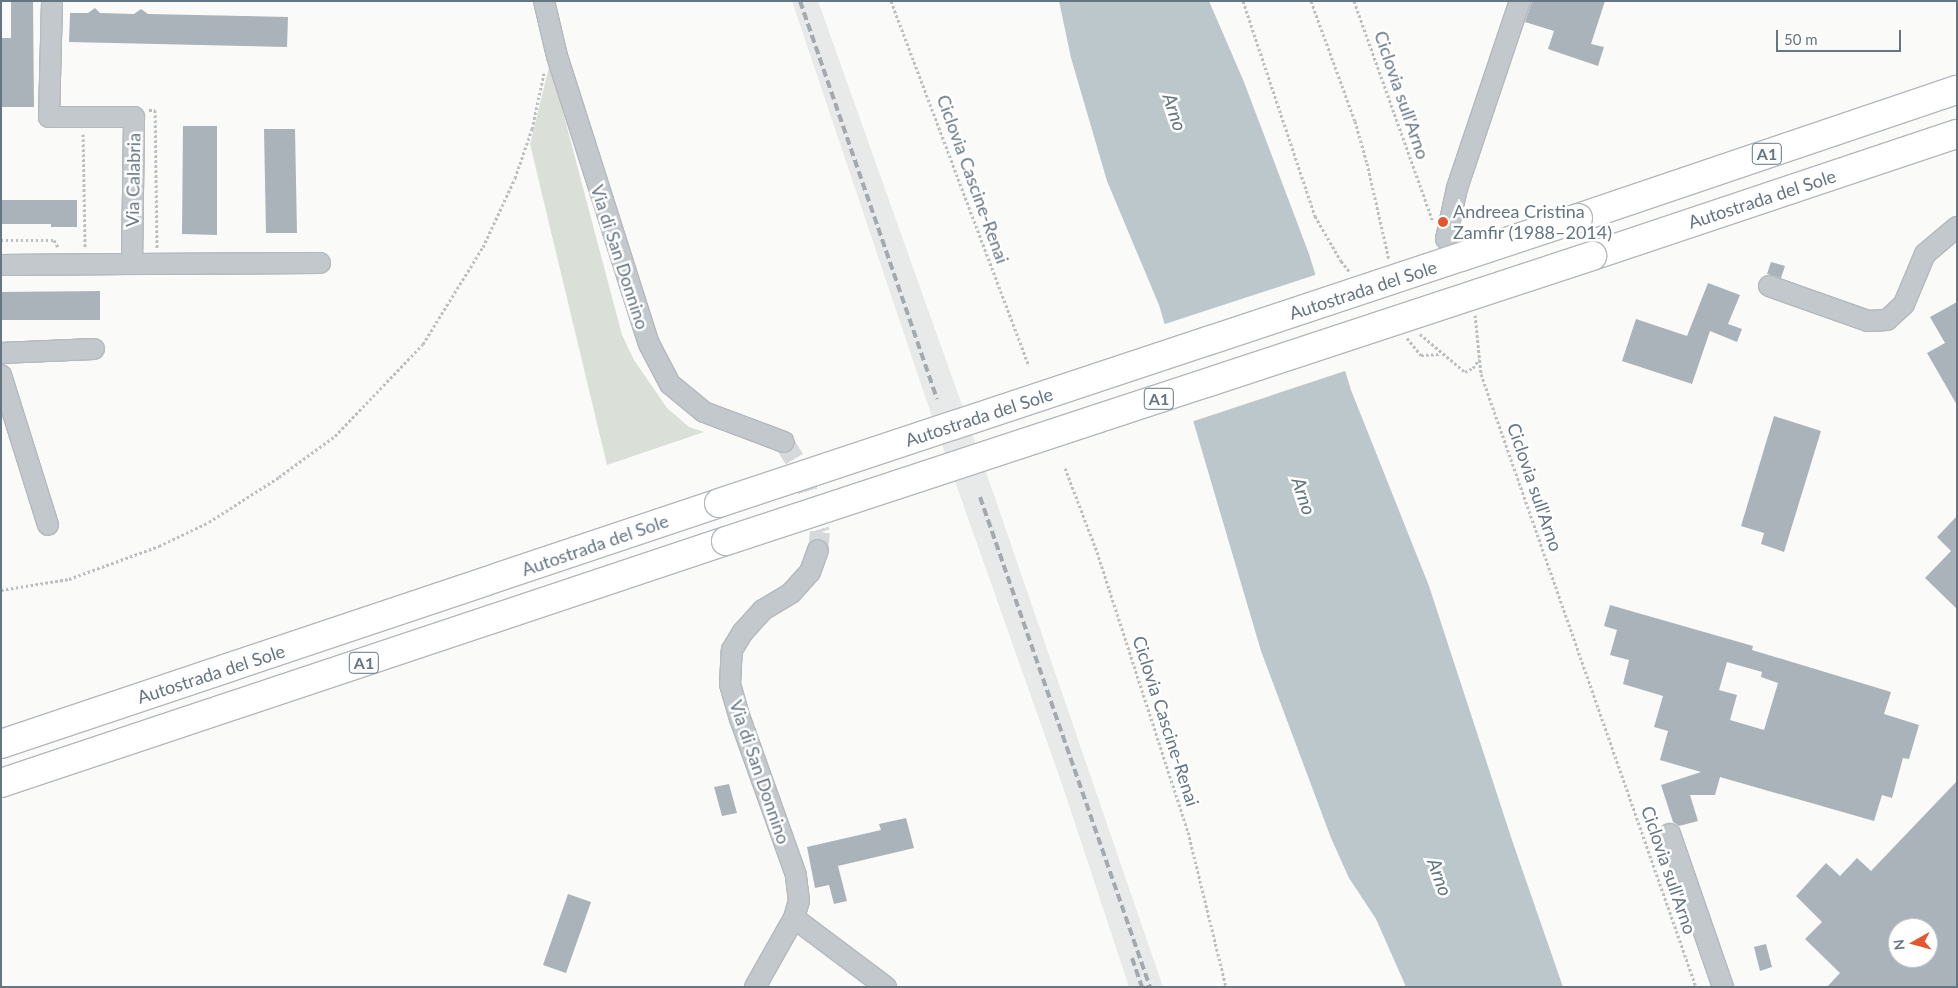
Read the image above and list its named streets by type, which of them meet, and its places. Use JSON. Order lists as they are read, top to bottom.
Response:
{
  "streets": {
    "highway": ["A1", "Autostrada del Sole"],
    "street": ["Via Calabria", "Via di San Donnino"],
    "path": ["Ciclovia sull'Arno", "Ciclovia Cascine-Renai"]
  },
  "water": ["Arno"],
  "places": ["Andreea Cristina Zamfir (1988–2014)"],
  "scale_bar": "50 m",
  "north": "left"
}
